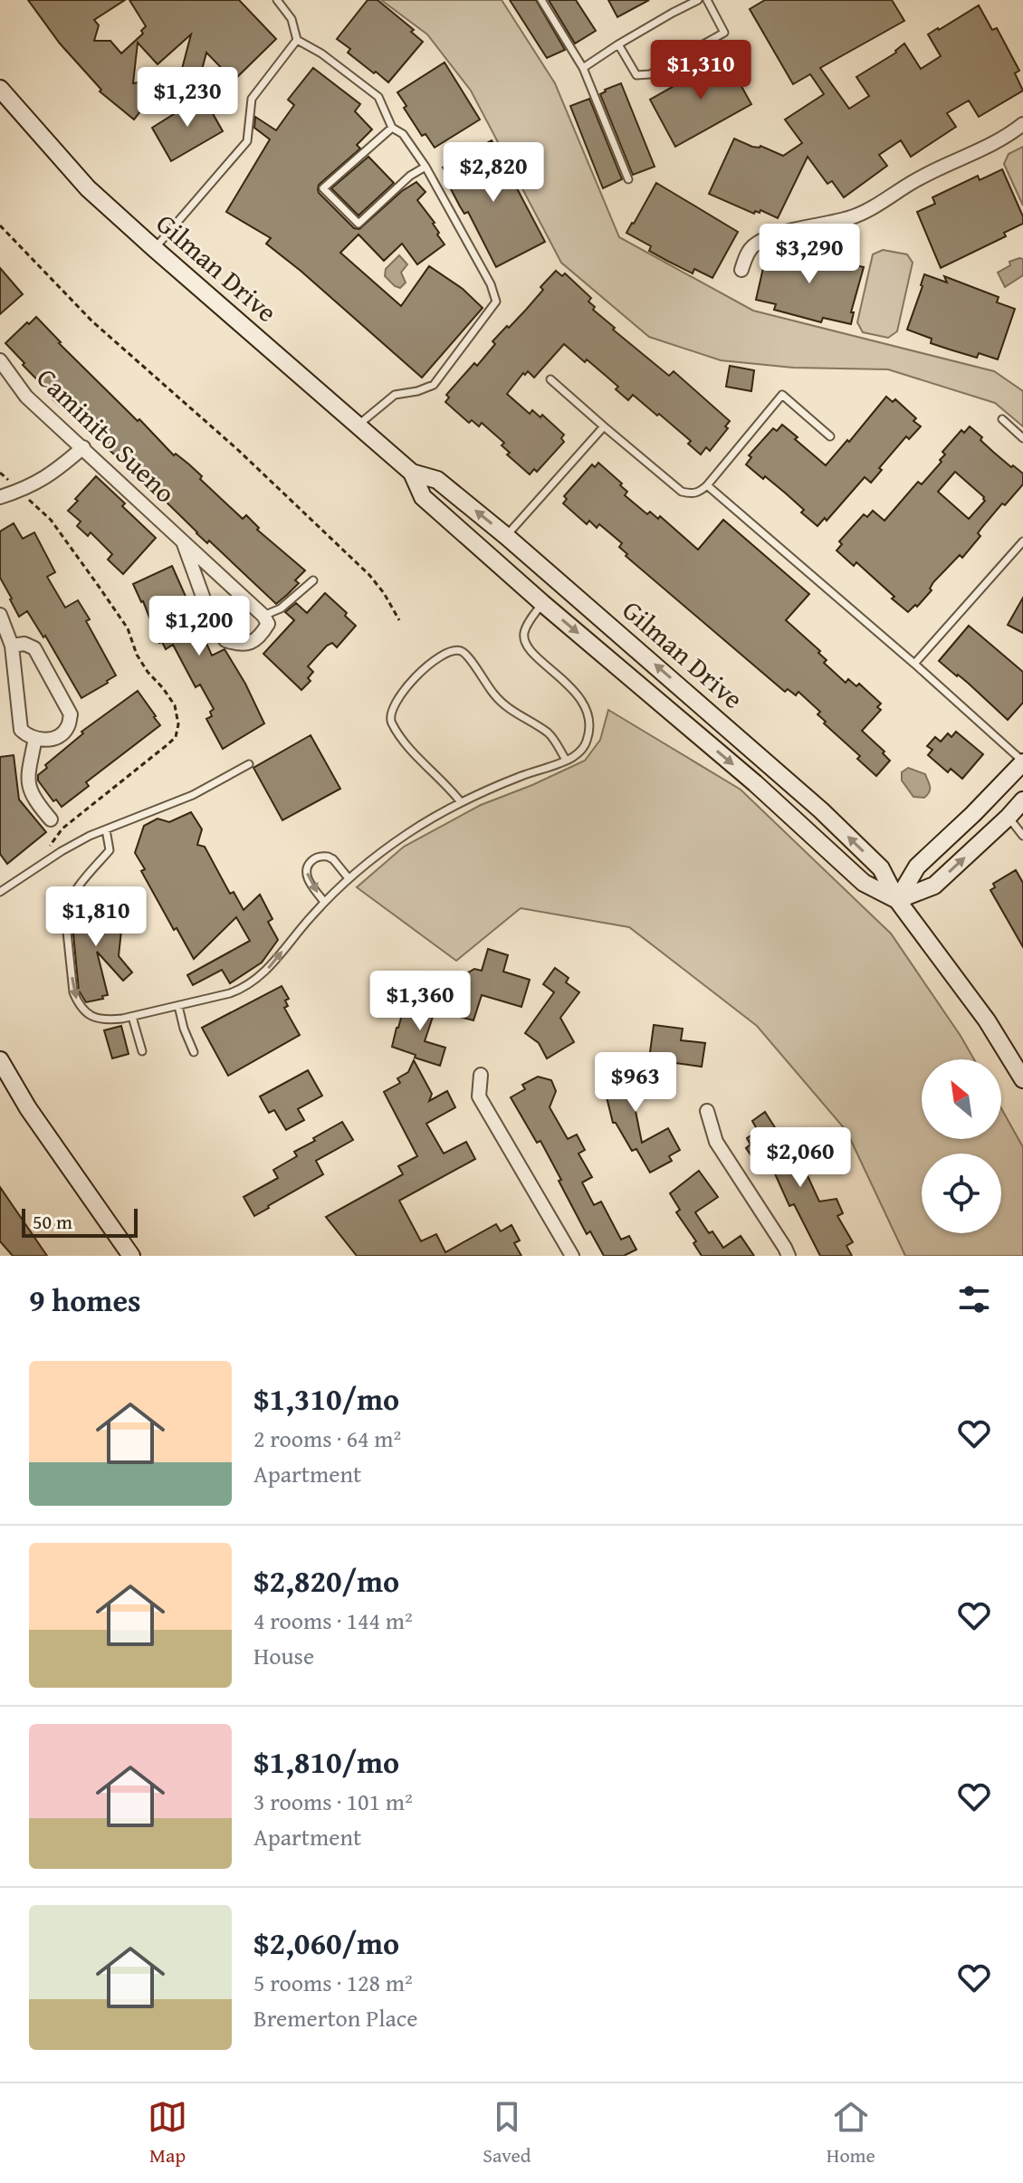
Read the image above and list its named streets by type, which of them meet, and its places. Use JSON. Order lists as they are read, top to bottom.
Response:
{
  "streets": {
    "main road": ["Gilman Drive"],
    "street": ["Caminito Sueno"]
  },
  "scale_bar": "50 m",
  "north": "top left",
  "page": {
    "price": [
      "$1,310",
      "$1,230",
      "$2,820",
      "$3,290",
      "$1,200",
      "$1,810",
      "$1,360",
      "$963",
      "$2,060"
    ],
    "scale": "50 m",
    "heading": "9 homes",
    "list": [
      {
        "name": "$1,310/mo",
        "note": "2 rooms · 64 m² · Apartment"
      },
      {
        "name": "$2,820/mo",
        "note": "4 rooms · 144 m² · House"
      },
      {
        "name": "$1,810/mo",
        "note": "3 rooms · 101 m² · Apartment"
      },
      {
        "name": "$2,060/mo",
        "note": "5 rooms · 128 m² · Bremerton Place"
      }
    ],
    "tabs": ["Map", "Saved", "Home"]
  }
}
